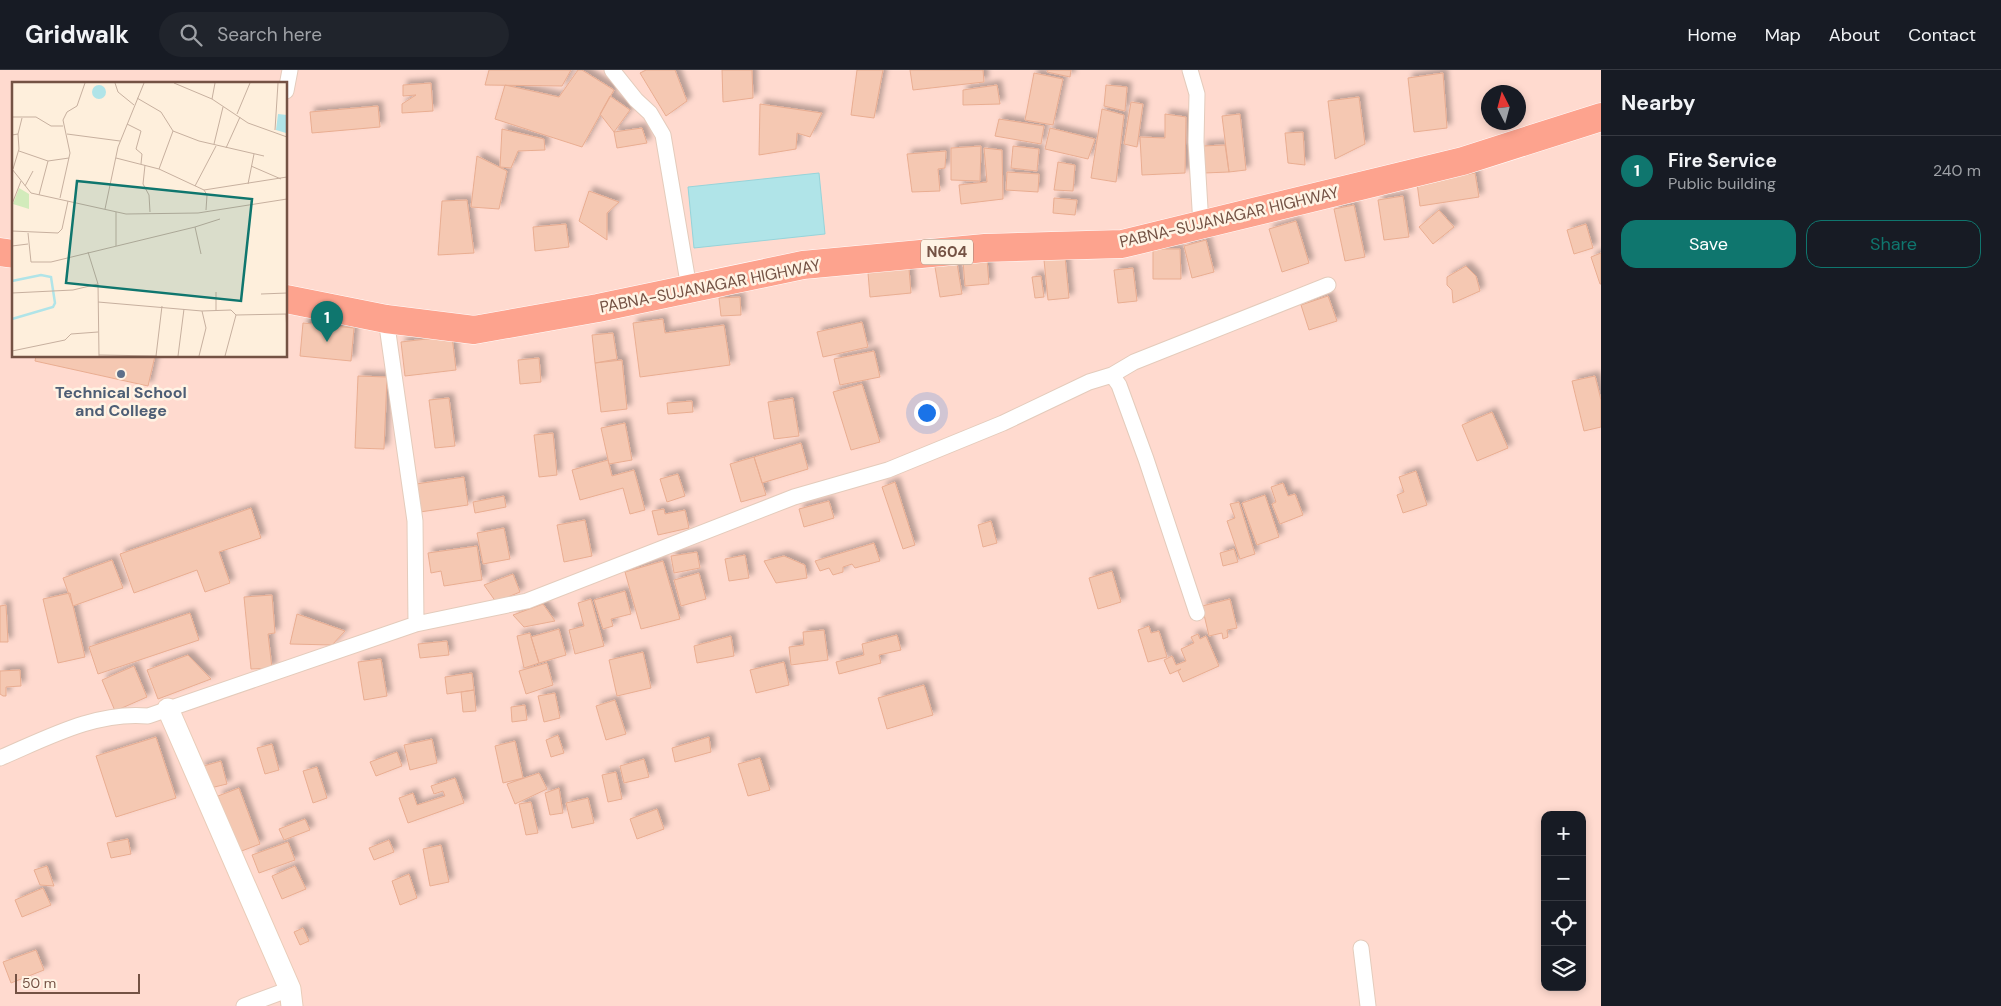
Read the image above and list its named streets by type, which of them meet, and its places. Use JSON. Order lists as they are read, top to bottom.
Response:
{
  "streets": {
    "highway": ["PABNA-SUJANAGAR HIGHWAY", "N604"]
  },
  "places": ["Technical School and College"],
  "scale_bar": "50 m",
  "north": "top",
  "page": {
    "header": "Gridwalk",
    "search": "Search here",
    "nav": [
      "Home",
      "Map",
      "About",
      "Contact"
    ],
    "heading": "Nearby",
    "list": [
      {
        "mark": "1",
        "name": "Fire Service",
        "note": "Public building",
        "value": "240 m"
      }
    ],
    "buttons": ["Save", "Share"],
    "pins": "1",
    "map_buttons": ["+", "−"],
    "scale": "50 m"
  }
}
